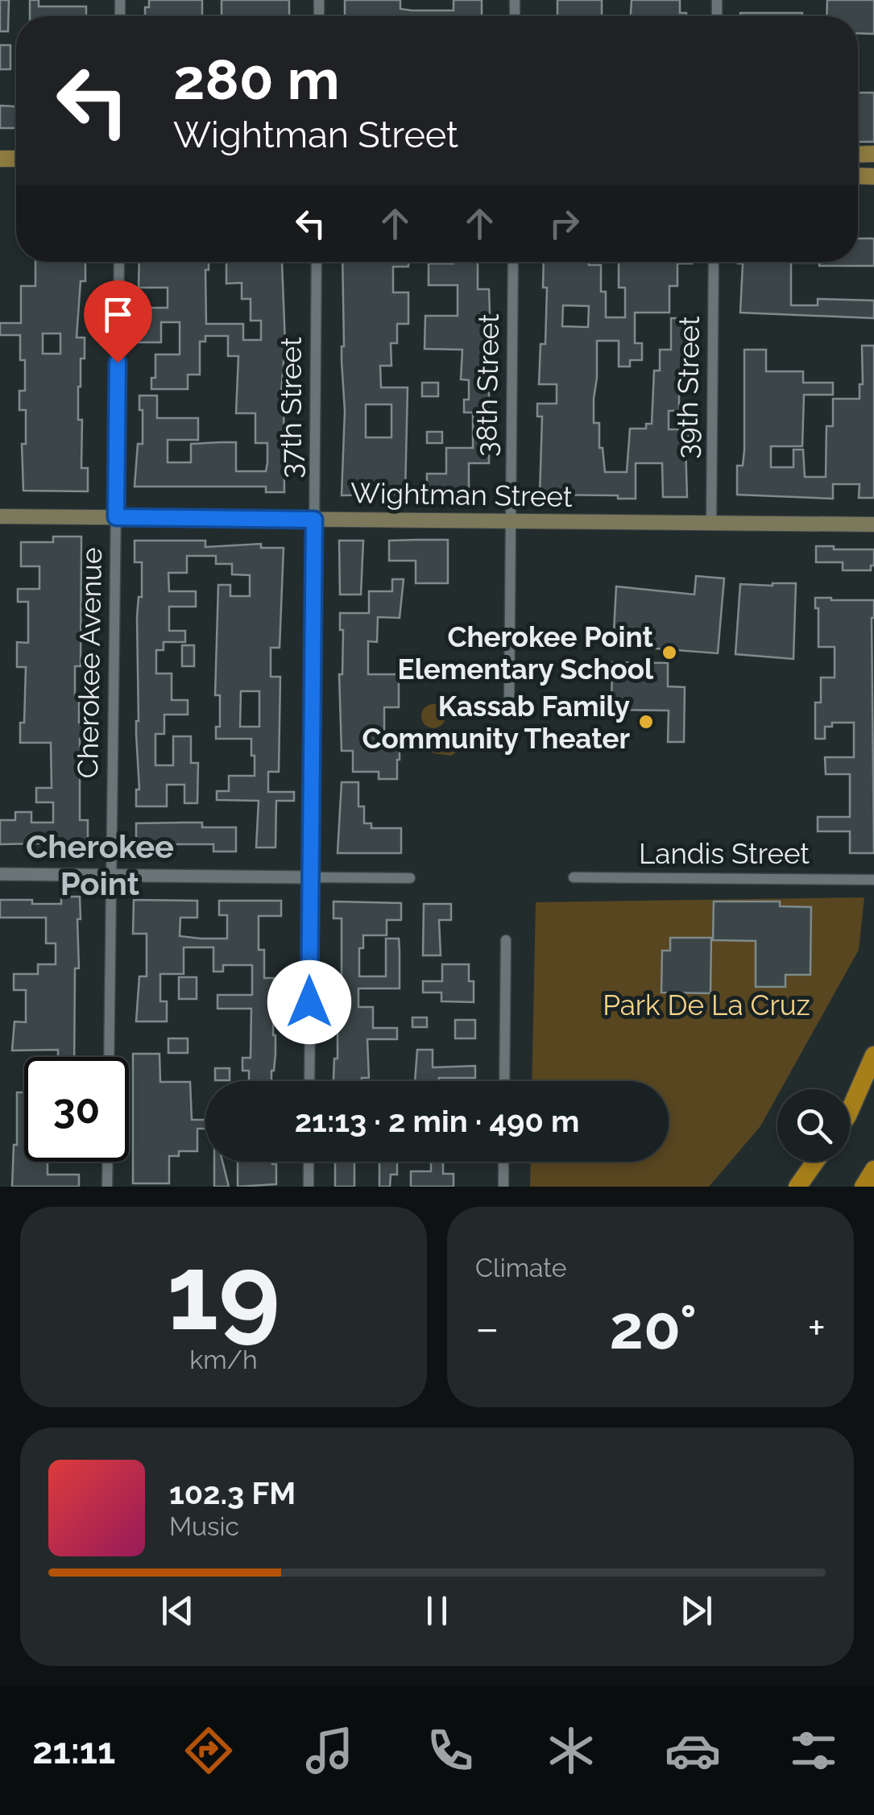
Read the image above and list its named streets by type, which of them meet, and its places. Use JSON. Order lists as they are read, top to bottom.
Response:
{
  "streets": {
    "main road": ["Wightman Street"],
    "street": [
      "38th Street",
      "39th Street",
      "37th Street",
      "Cherokee Avenue",
      "Landis Street"
    ]
  },
  "crossings": [
    ["38th Street", "Wightman Street"],
    ["39th Street", "Wightman Street"],
    ["37th Street", "Wightman Street"],
    ["Wightman Street", "Cherokee Avenue"]
  ],
  "districts": ["Cherokee Point"],
  "parks": ["Park De La Cruz"],
  "places": ["Cherokee Point Elementary School", "Kassab Family Community Theater"],
  "page": {
    "turn": ["280 m", "Wightman Street"],
    "limit": "30",
    "trip": "21:13 · 2 min · 490 m",
    "tile": [
      ["19", "km/h"],
      "Climate"
    ],
    "heat": ["−", "20°", "+"],
    "song": ["102.3 FM", "Music"],
    "tabs": "21:11"
  }
}
